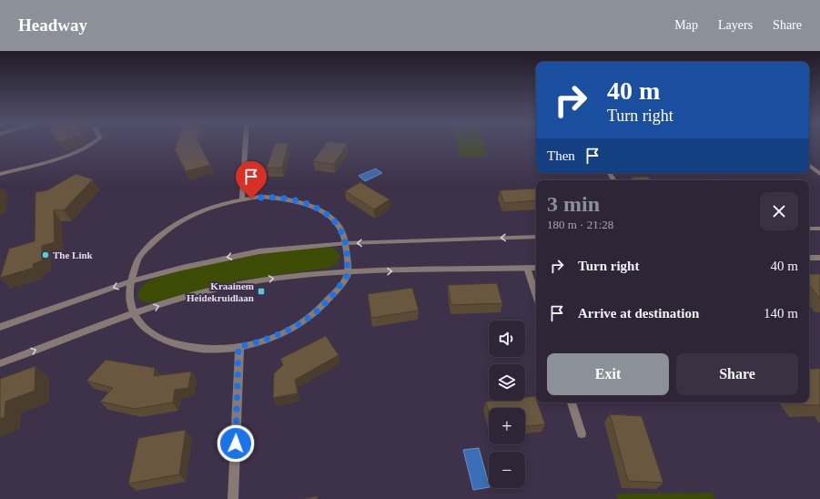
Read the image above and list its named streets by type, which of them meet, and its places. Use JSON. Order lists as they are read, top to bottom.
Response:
{
  "places": {
    "other": ["The Link"],
    "transit": ["Kraainem Heidekruidlaan"]
  },
  "page": {
    "header": "Headway",
    "nav": ["Map", "Layers", "Share"],
    "turn": ["40 m", "Turn right"],
    "then": "Then",
    "heading": ["3 min", "180 m · 21:28"],
    "list": [
      {
        "name": "Turn right",
        "value": "40 m"
      },
      {
        "name": "Arrive at destination",
        "value": "140 m"
      }
    ],
    "map_buttons": ["+", "−"],
    "buttons": ["Exit", "Share"]
  }
}
